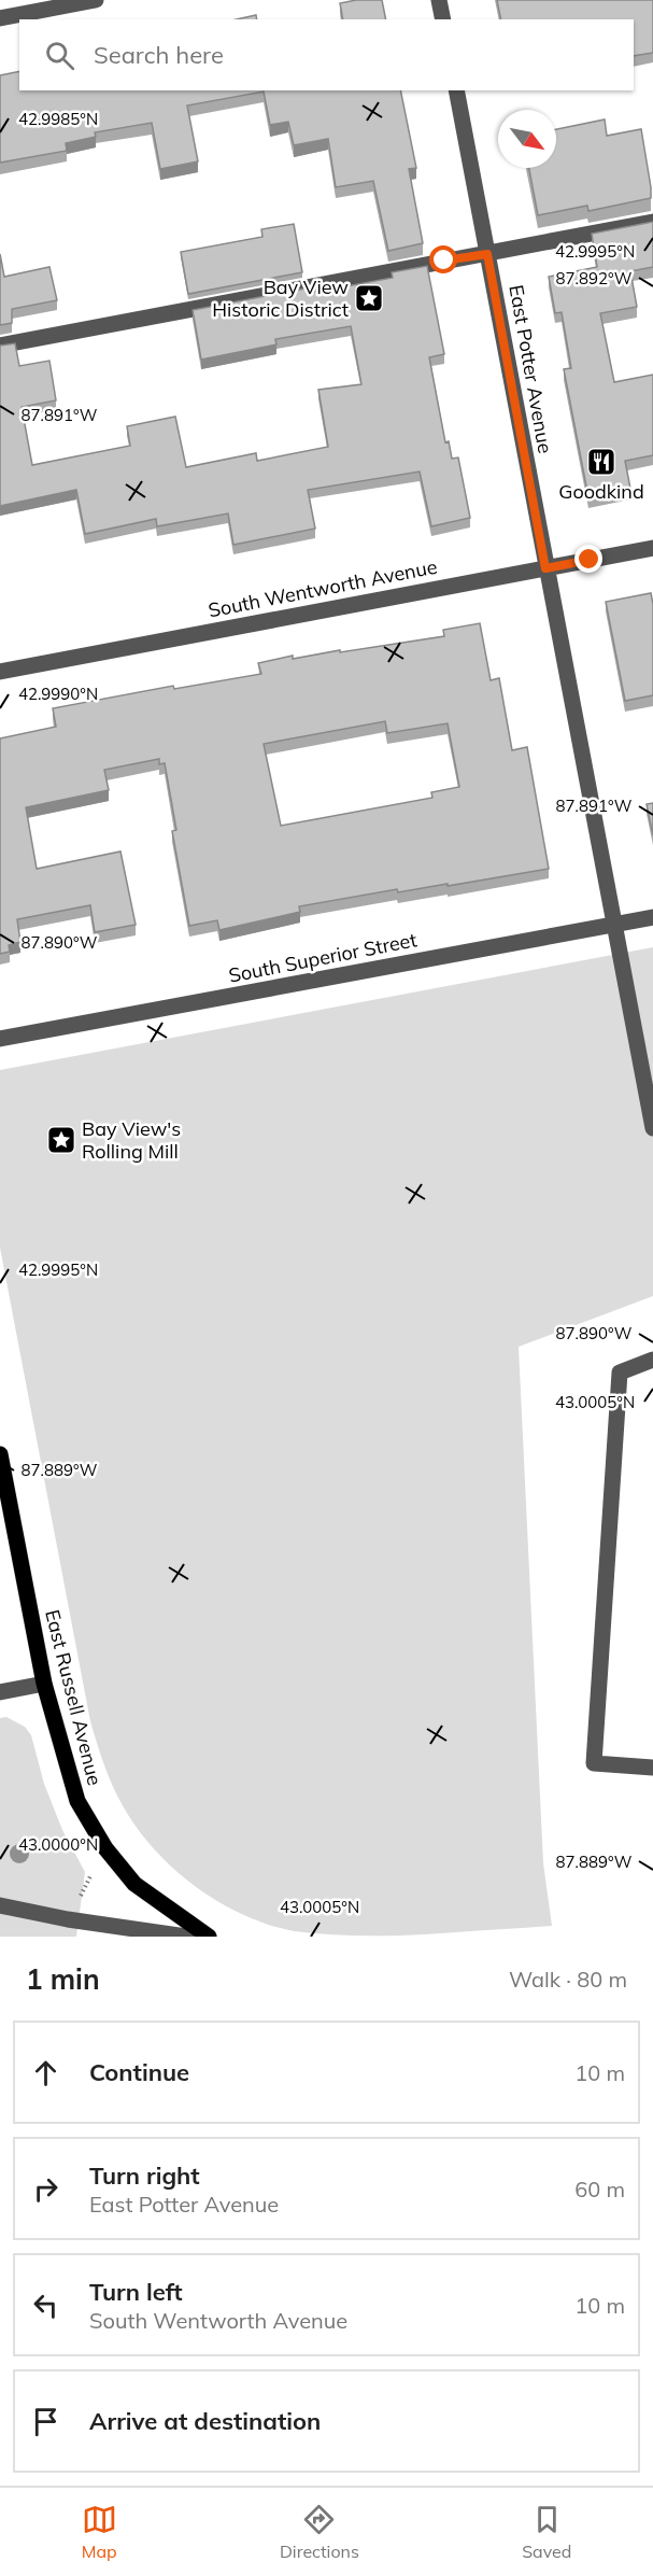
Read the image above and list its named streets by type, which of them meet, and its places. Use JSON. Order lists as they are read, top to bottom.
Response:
{
  "streets": {
    "main road": ["East Russell Avenue"],
    "street": ["East Potter Avenue", "South Wentworth Avenue", "South Superior Street"]
  },
  "crossings": [
    ["East Potter Avenue", "South Wentworth Avenue"],
    ["East Potter Avenue", "South Superior Street"]
  ],
  "places": {
    "place": ["Bay View Historic District", "Bay View's Rolling Mill"],
    "restaurant": ["Goodkind"]
  },
  "north": "bottom right",
  "page": {
    "search": "Search here",
    "heading": ["1 min", "Walk · 80 m"],
    "list": [
      ["Continue", "10 m"],
      ["Turn right", "East Potter Avenue", "60 m"],
      ["Turn left", "South Wentworth Avenue", "10 m"],
      "Arrive at destination"
    ],
    "nav": ["Map", "Directions", "Saved"]
  },
  "coordinates": [
    "42.9985°N",
    "42.9995°N",
    "87.892°W",
    "87.891°W",
    "42.9990°N",
    "87.890°W",
    "43.0005°N",
    "87.889°W",
    "43.0000°N"
  ]
}
